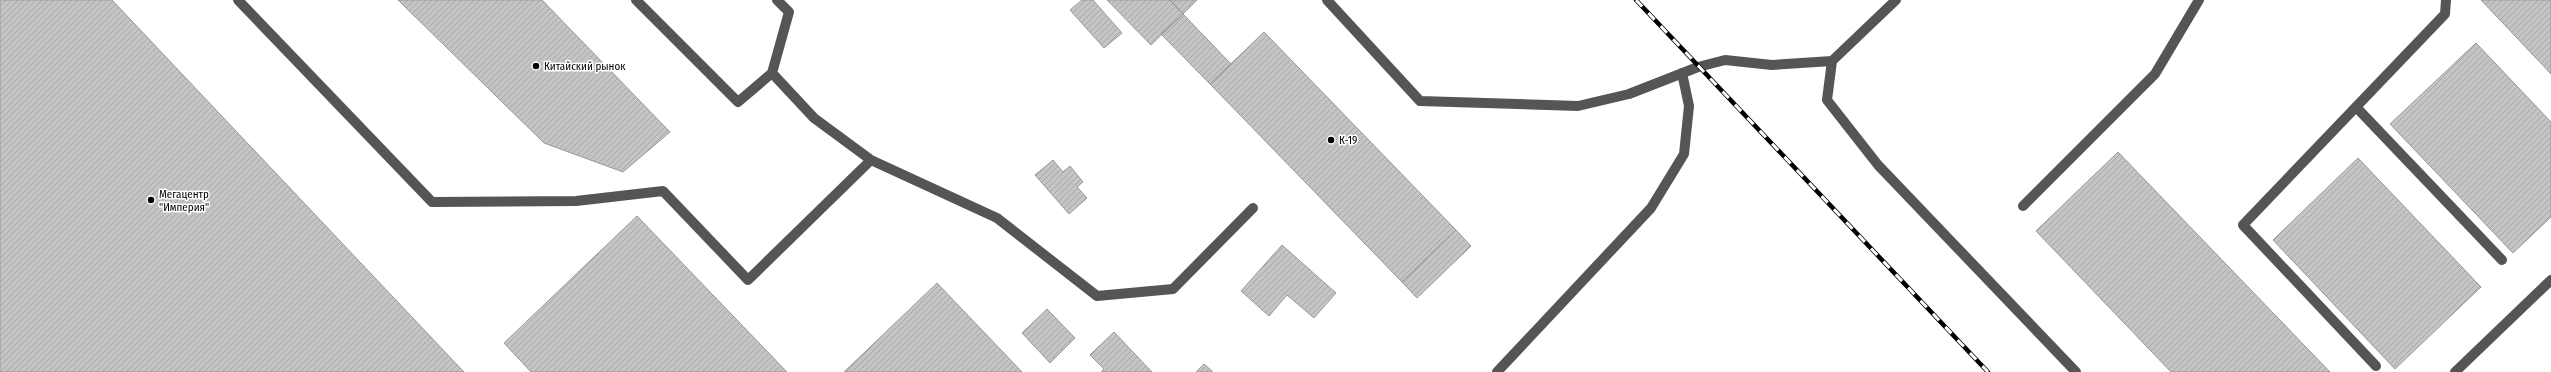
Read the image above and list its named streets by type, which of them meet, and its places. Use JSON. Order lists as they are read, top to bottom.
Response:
{
  "places": ["Китайский рынок", "К-19", "Мегацентр \"Империя\""]
}
